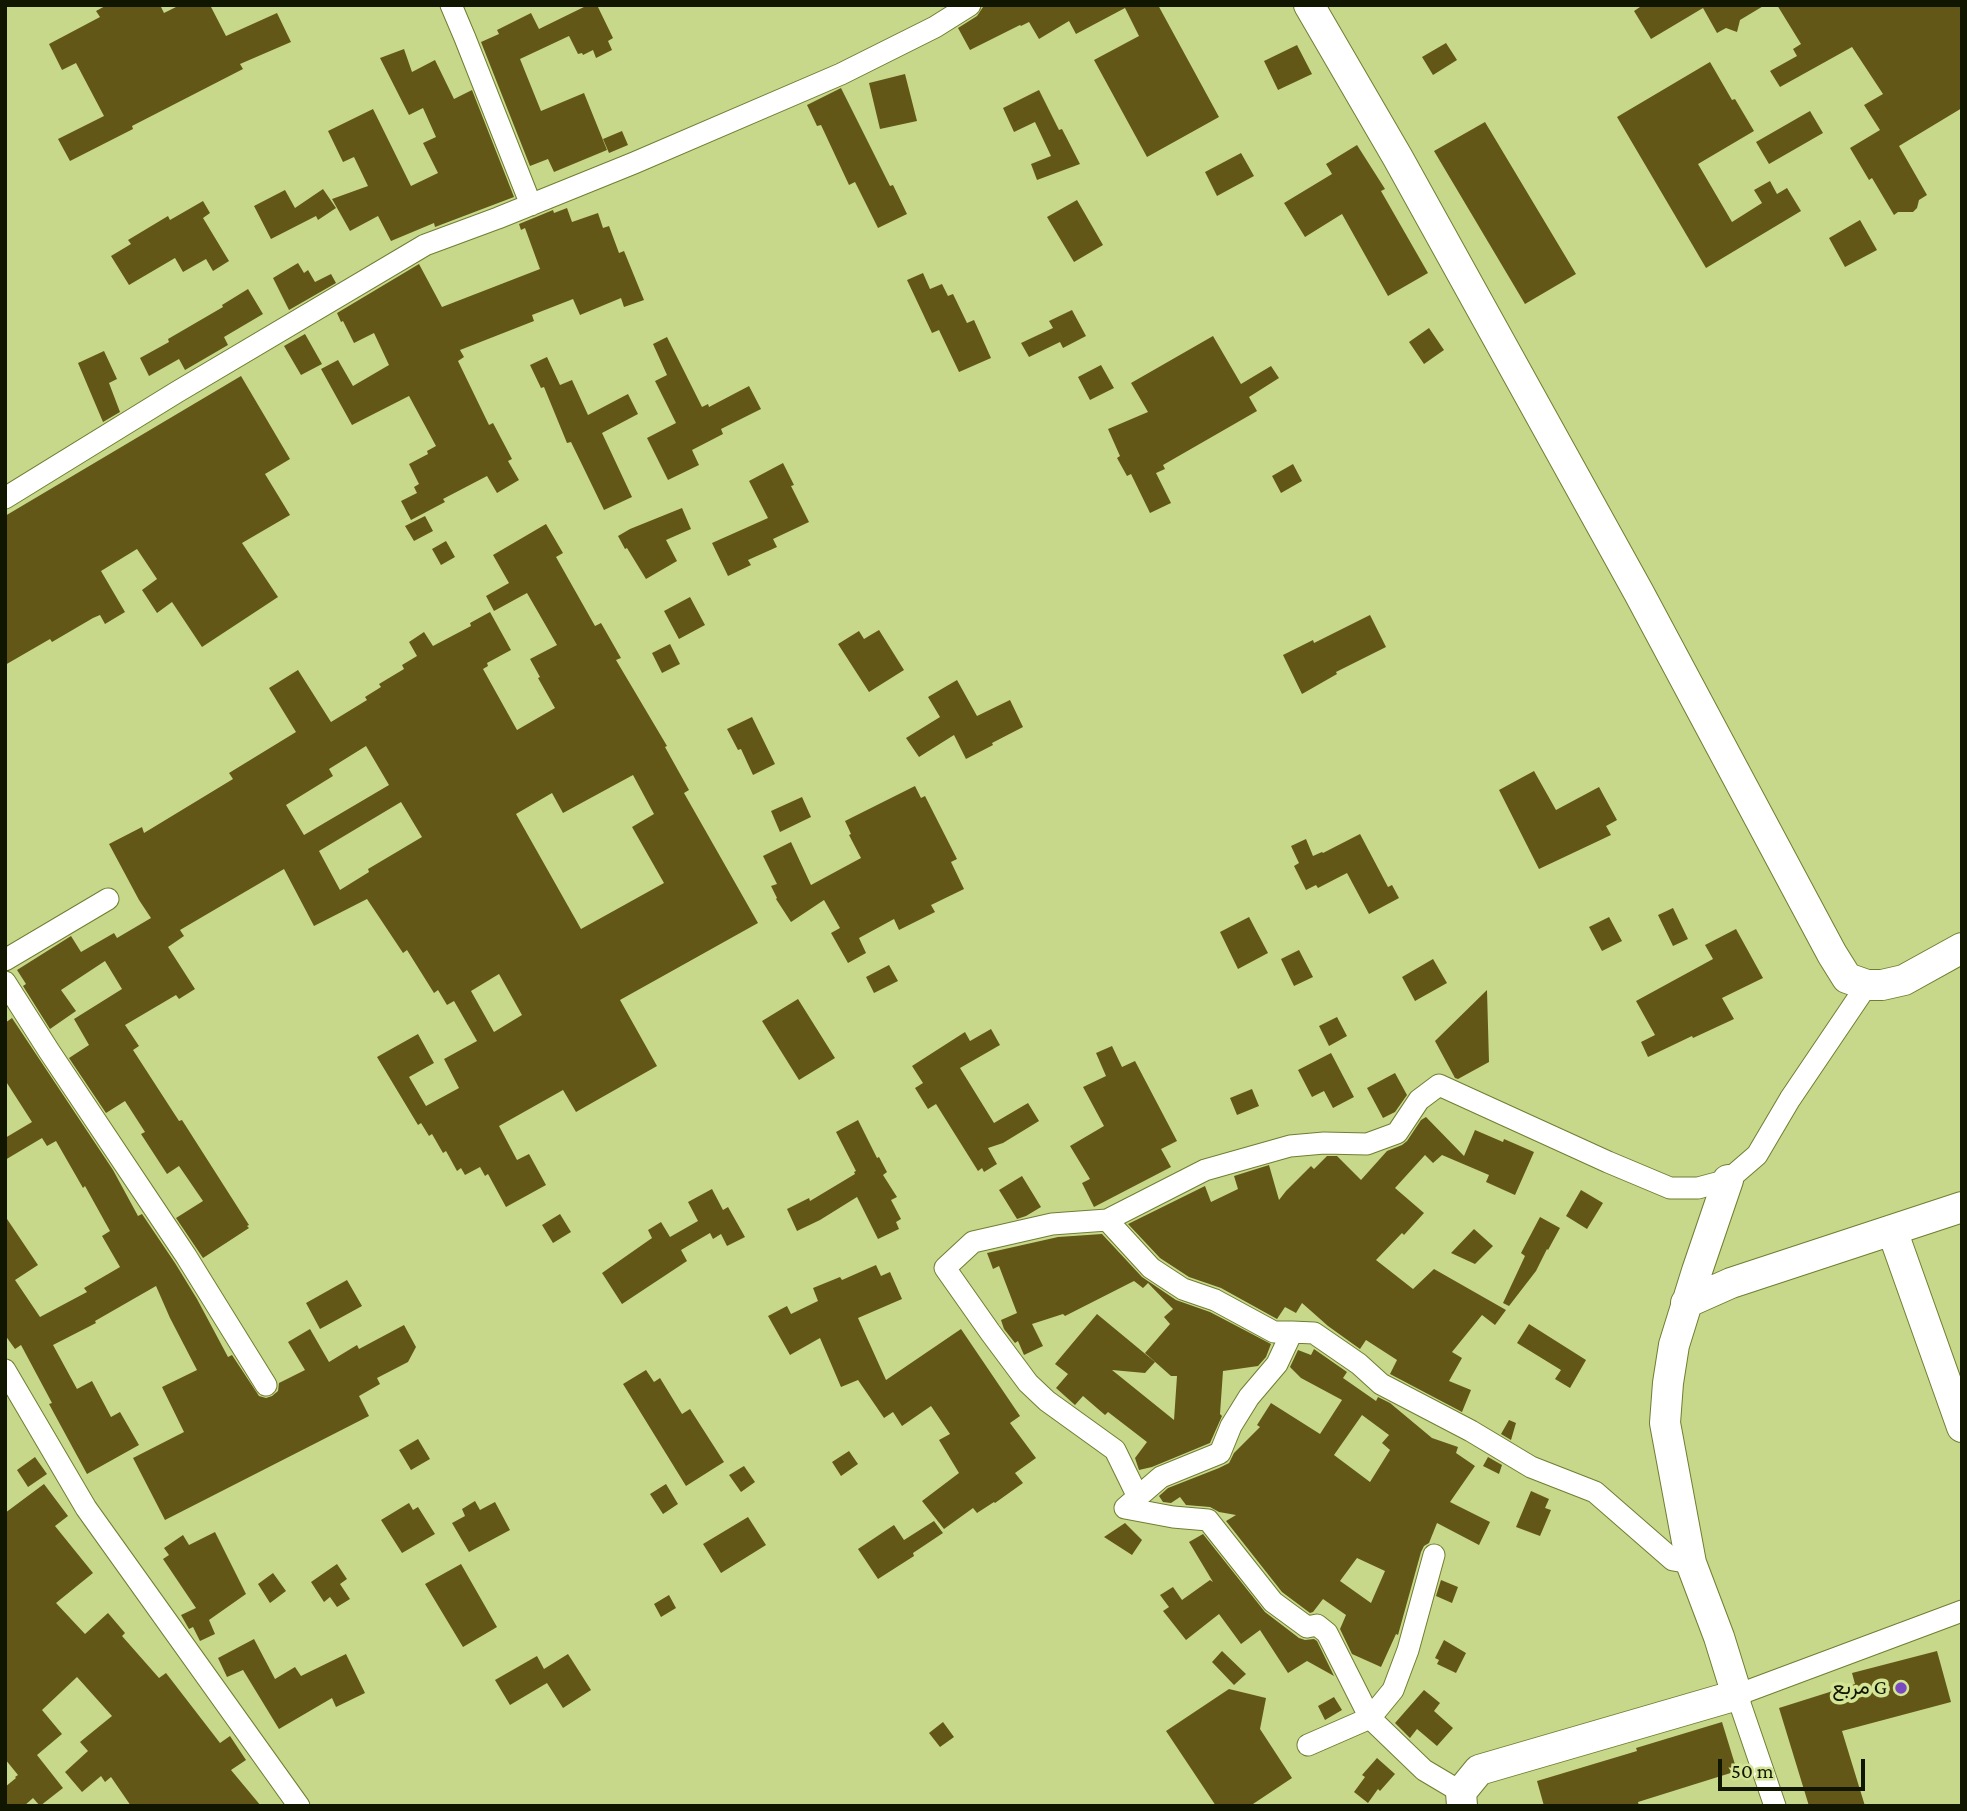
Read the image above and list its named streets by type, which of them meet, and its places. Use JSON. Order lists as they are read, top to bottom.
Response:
{
  "places": ["مربع G"],
  "scale_bar": "50 m"
}
